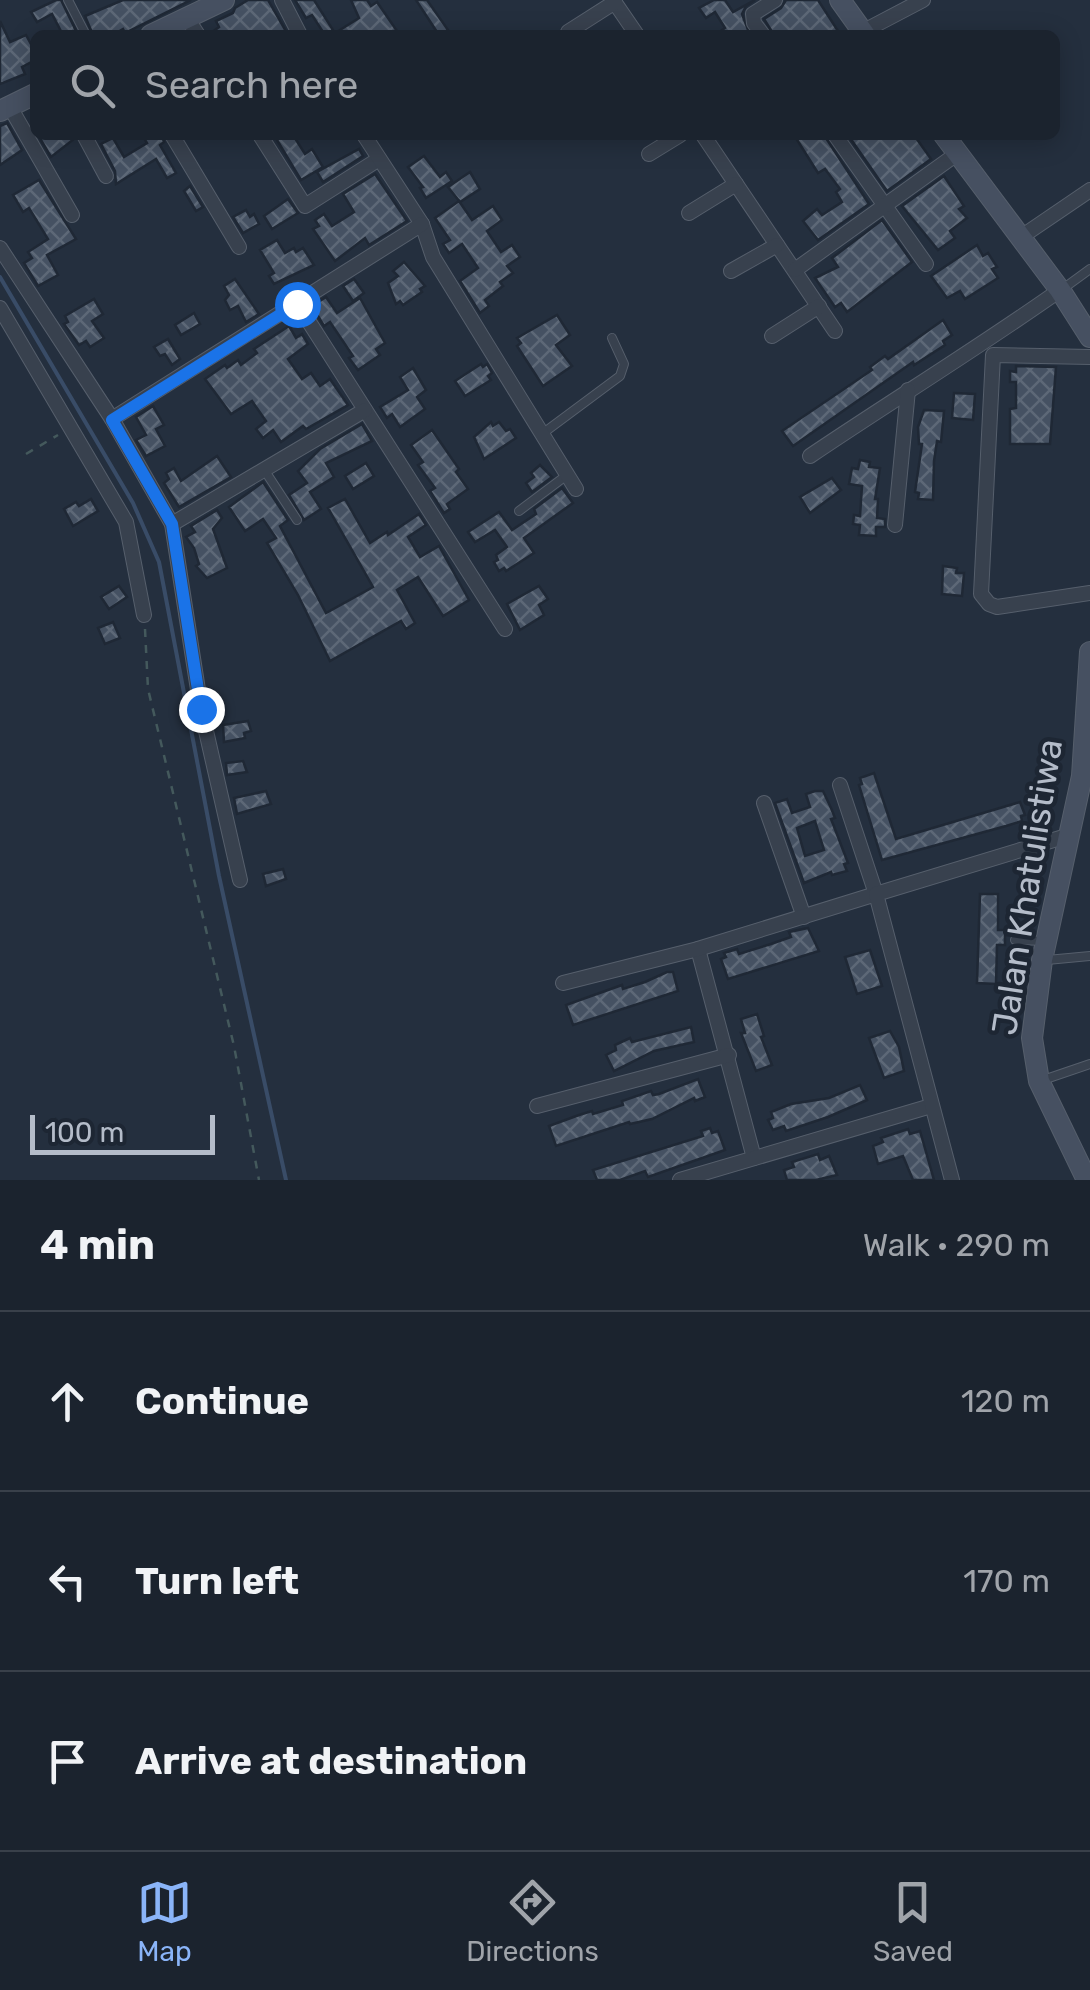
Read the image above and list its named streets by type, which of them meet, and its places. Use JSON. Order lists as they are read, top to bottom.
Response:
{
  "streets": {
    "street": ["Jalan Khatulistiwa"]
  },
  "scale_bar": "100 m",
  "page": {
    "search": "Search here",
    "scale": "100 m",
    "heading": ["4 min", "Walk · 290 m"],
    "list": [
      ["Continue", "120 m"],
      ["Turn left", "170 m"],
      "Arrive at destination"
    ],
    "nav": ["Map", "Directions", "Saved"]
  }
}
